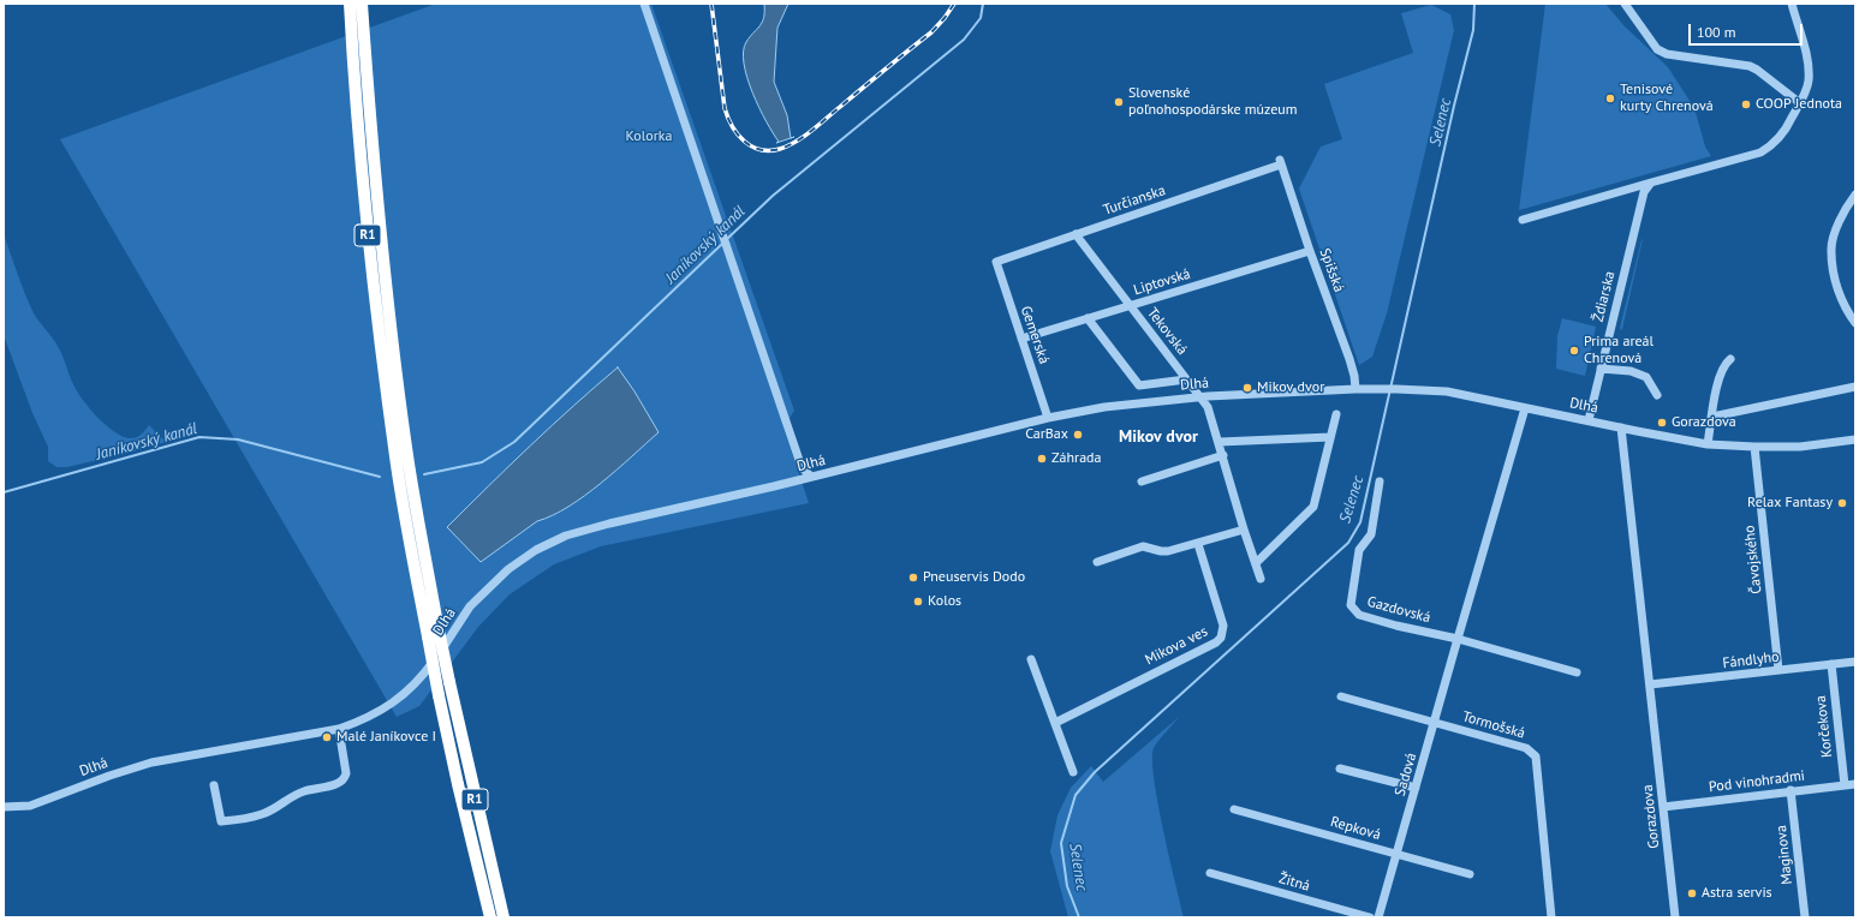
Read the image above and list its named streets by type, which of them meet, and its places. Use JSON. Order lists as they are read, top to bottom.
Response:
{
  "streets": {
    "highway": ["R1"],
    "street": [
      "Turčianska",
      "Spišská",
      "Liptovská",
      "Ždiarska",
      "Tekovská",
      "Gemerská",
      "Dlhá",
      "Čavojského",
      "Gazdovská",
      "Mikova ves",
      "Fándlyho",
      "Tormošská",
      "Korčekova",
      "Sadová",
      "Pod vinohradmi",
      "Gorazdova",
      "Repková",
      "Maginova",
      "Žitná"
    ]
  },
  "crossings": [
    ["Turčianska", "Spišská"],
    ["Turčianska", "Tekovská"],
    ["Turčianska", "Gemerská"],
    ["Spišská", "Liptovská"],
    ["Spišská", "Dlhá"],
    ["Liptovská", "Tekovská"],
    ["Liptovská", "Gemerská"],
    ["Ždiarska", "Dlhá"],
    ["Tekovská", "Dlhá"],
    ["Gemerská", "Dlhá"],
    ["Dlhá", "Čavojského"],
    ["Dlhá", "Sadová"],
    ["Dlhá", "Gorazdova"],
    ["Čavojského", "Fándlyho"],
    ["Gazdovská", "Sadová"],
    ["Fándlyho", "Korčekova"],
    ["Fándlyho", "Gorazdova"],
    ["Tormošská", "Sadová"],
    ["Korčekova", "Pod vinohradmi"],
    ["Sadová", "Repková"],
    ["Pod vinohradmi", "Gorazdova"],
    ["Pod vinohradmi", "Maginova"]
  ],
  "districts": ["Mikov dvor"],
  "water": ["Selenec", "Janíkovský kanál"],
  "parks": ["Kolorka"],
  "places": [
    "Tenisové kurty Chrenová",
    "Slovenské poľnohospodárske múzeum",
    "COOP Jednota",
    "Prima areál Chrenová",
    "Mikov dvor",
    "Gorazdova",
    "CarBax",
    "Záhrada",
    "Relax Fantasy",
    "Pneuservis Dodo",
    "Kolos",
    "Malé Janíkovce I",
    "Astra servis"
  ],
  "scale_bar": "100 m"
}
